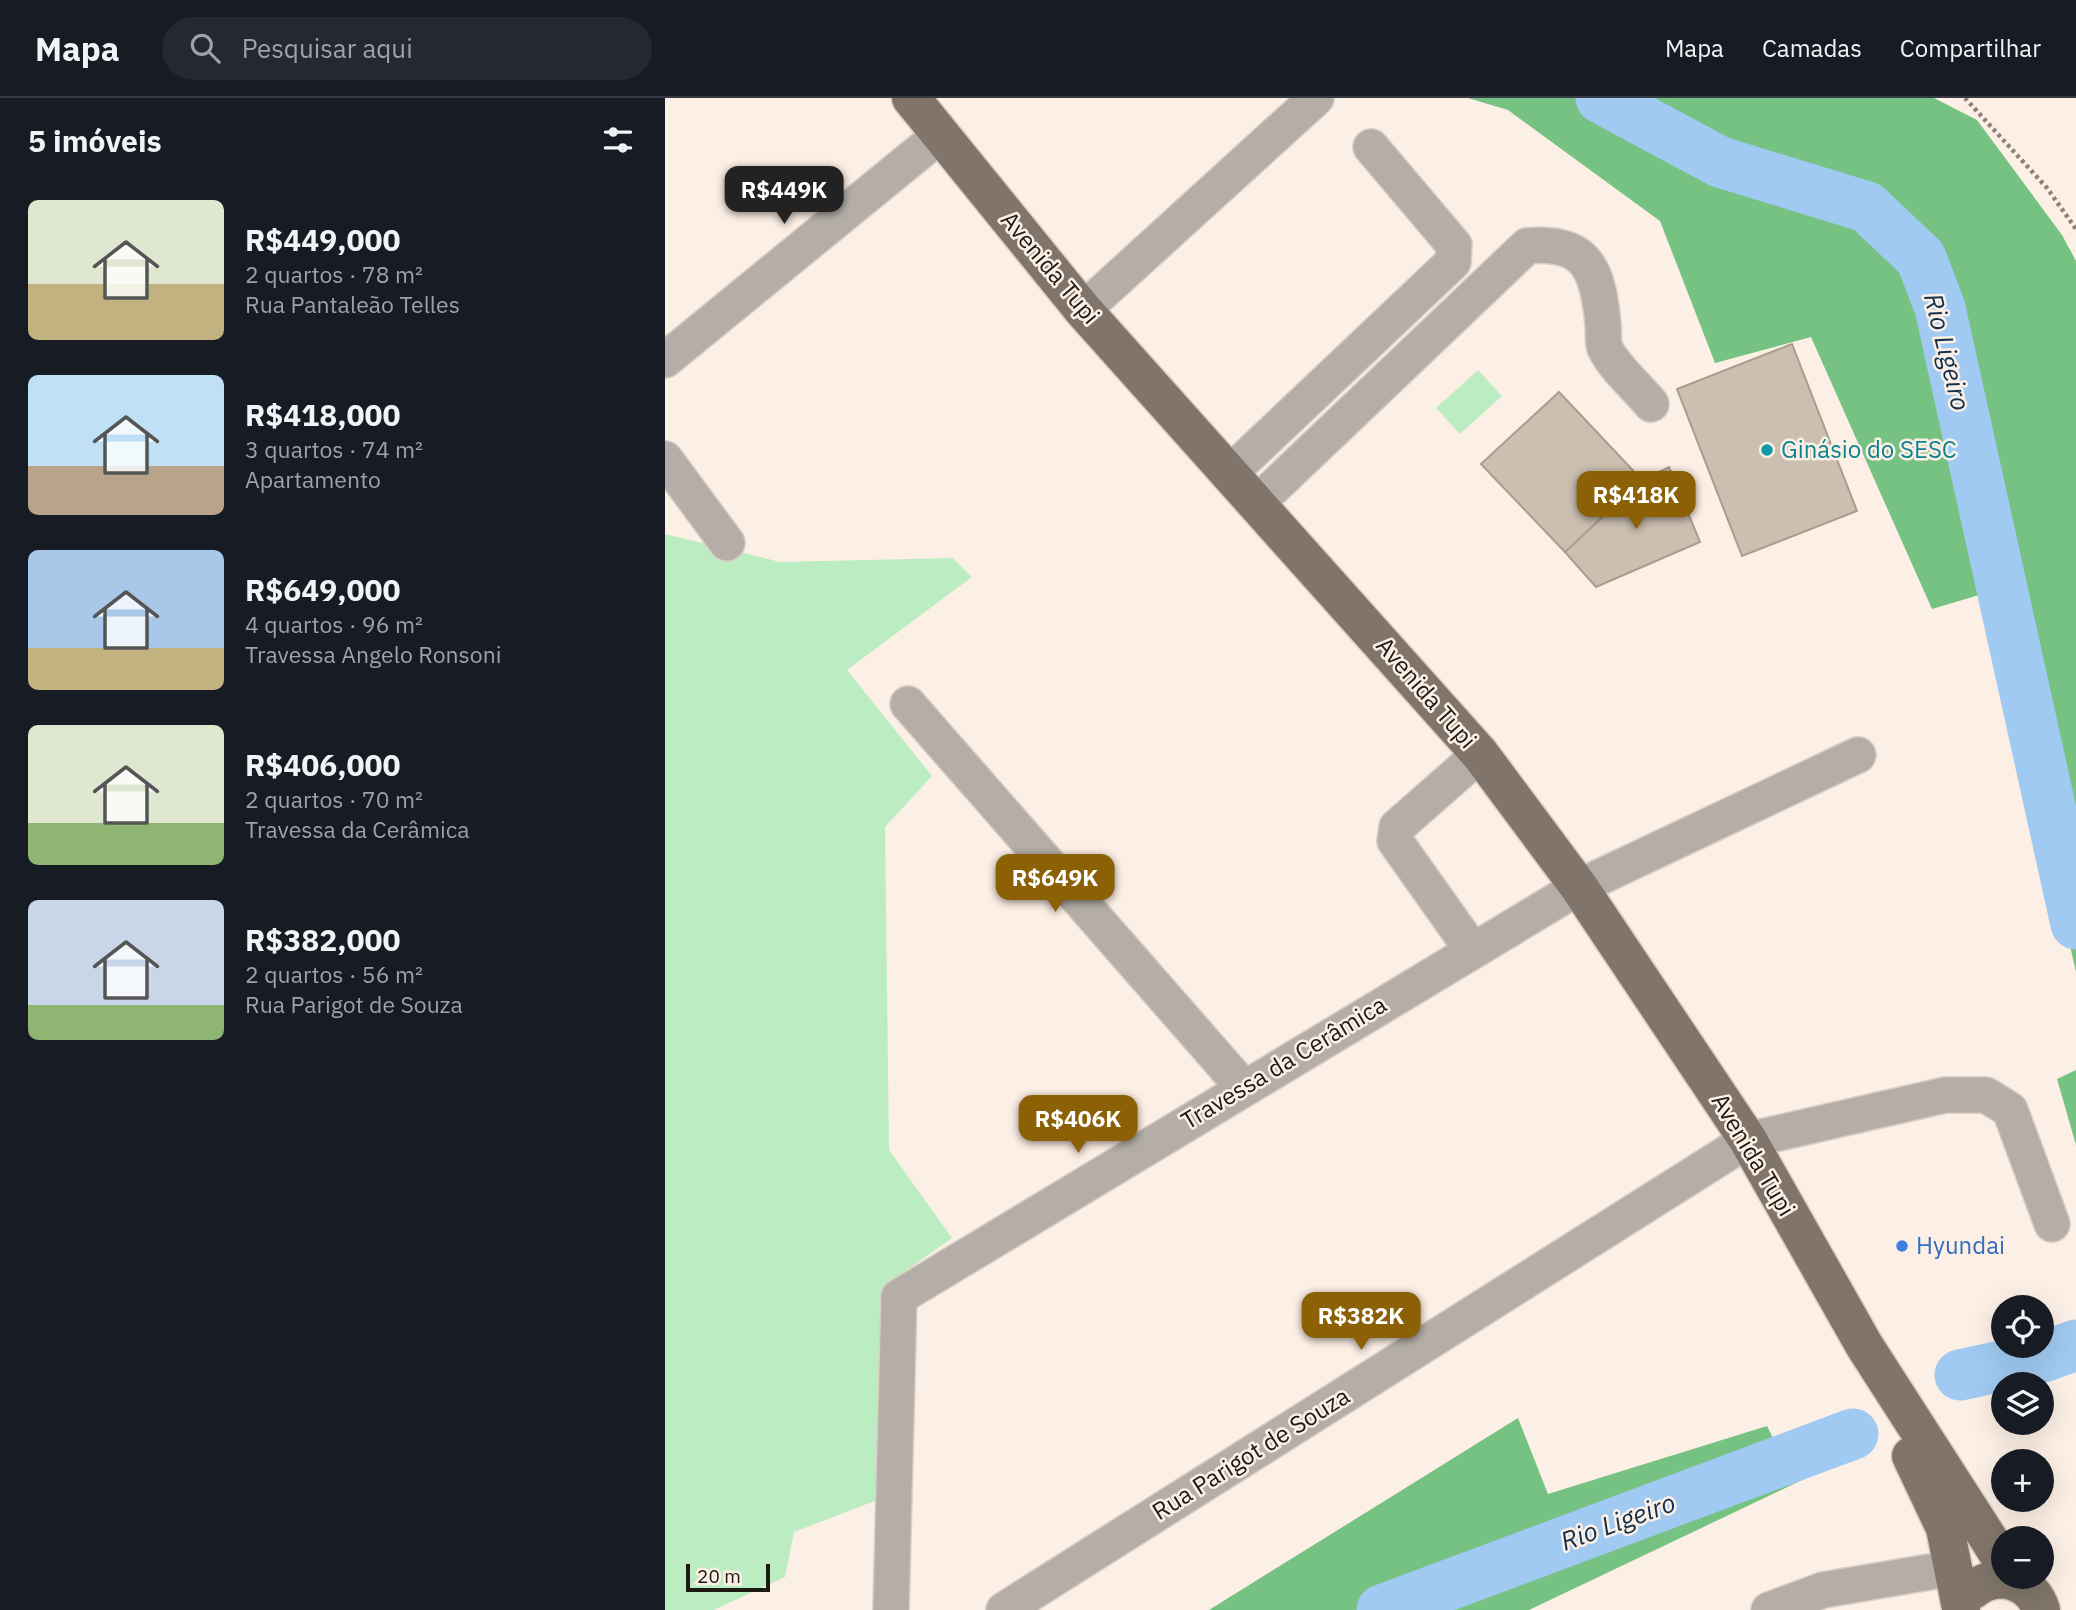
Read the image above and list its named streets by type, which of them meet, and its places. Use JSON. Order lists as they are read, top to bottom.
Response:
{
  "streets": {
    "main road": ["Avenida Tupi"],
    "street": ["Travessa da Cerâmica", "Rua Parigot de Souza"]
  },
  "crossings": [
    ["Avenida Tupi", "Travessa da Cerâmica"],
    ["Avenida Tupi", "Rua Parigot de Souza"]
  ],
  "water": ["Rio Ligeiro"],
  "places": ["Ginásio do SESC", "Hyundai"],
  "scale_bar": "20 m",
  "page": {
    "header": "Mapa",
    "search": "Pesquisar aqui",
    "nav": ["Mapa", "Camadas", "Compartilhar"],
    "heading": "5 imóveis",
    "price": [
      "R$449K",
      "R$418K",
      "R$649K",
      "R$406K",
      "R$382K"
    ],
    "list": [
      {
        "name": "R$449,000",
        "note": "2 quartos · 78 m² · Rua Pantaleão Telles"
      },
      {
        "name": "R$418,000",
        "note": "3 quartos · 74 m² · Apartamento"
      },
      {
        "name": "R$649,000",
        "note": "4 quartos · 96 m² · Travessa Angelo Ronsoni"
      },
      {
        "name": "R$406,000",
        "note": "2 quartos · 70 m² · Travessa da Cerâmica"
      },
      {
        "name": "R$382,000",
        "note": "2 quartos · 56 m² · Rua Parigot de Souza"
      }
    ],
    "map_buttons": ["+", "−"],
    "scale": "20 m"
  }
}
